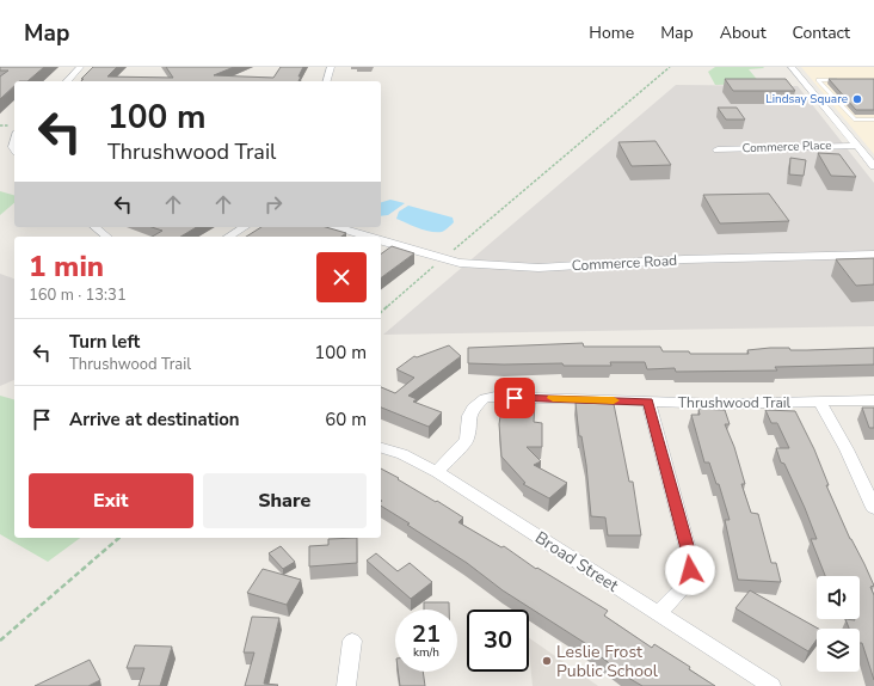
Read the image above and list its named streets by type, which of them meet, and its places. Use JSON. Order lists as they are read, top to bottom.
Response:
{
  "streets": {
    "street": [
      "Commerce Place",
      "Commerce Road",
      "Thrushwood Trail",
      "Broad Street"
    ]
  },
  "crossings": [
    ["Thrushwood Trail", "Broad Street"]
  ],
  "places": ["Lindsay Square", "Leslie Frost Public School"],
  "page": {
    "header": "Map",
    "nav": [
      "Home",
      "Map",
      "About",
      "Contact"
    ],
    "turn": ["100 m", "Thrushwood Trail"],
    "heading": ["1 min", "160 m · 13:31"],
    "list": [
      {
        "name": "Turn left",
        "note": "Thrushwood Trail",
        "value": "100 m"
      },
      {
        "name": "Arrive at destination",
        "value": "60 m"
      }
    ],
    "buttons": ["Exit", "Share"],
    "speed": "21 km/h",
    "limit": "30"
  }
}
